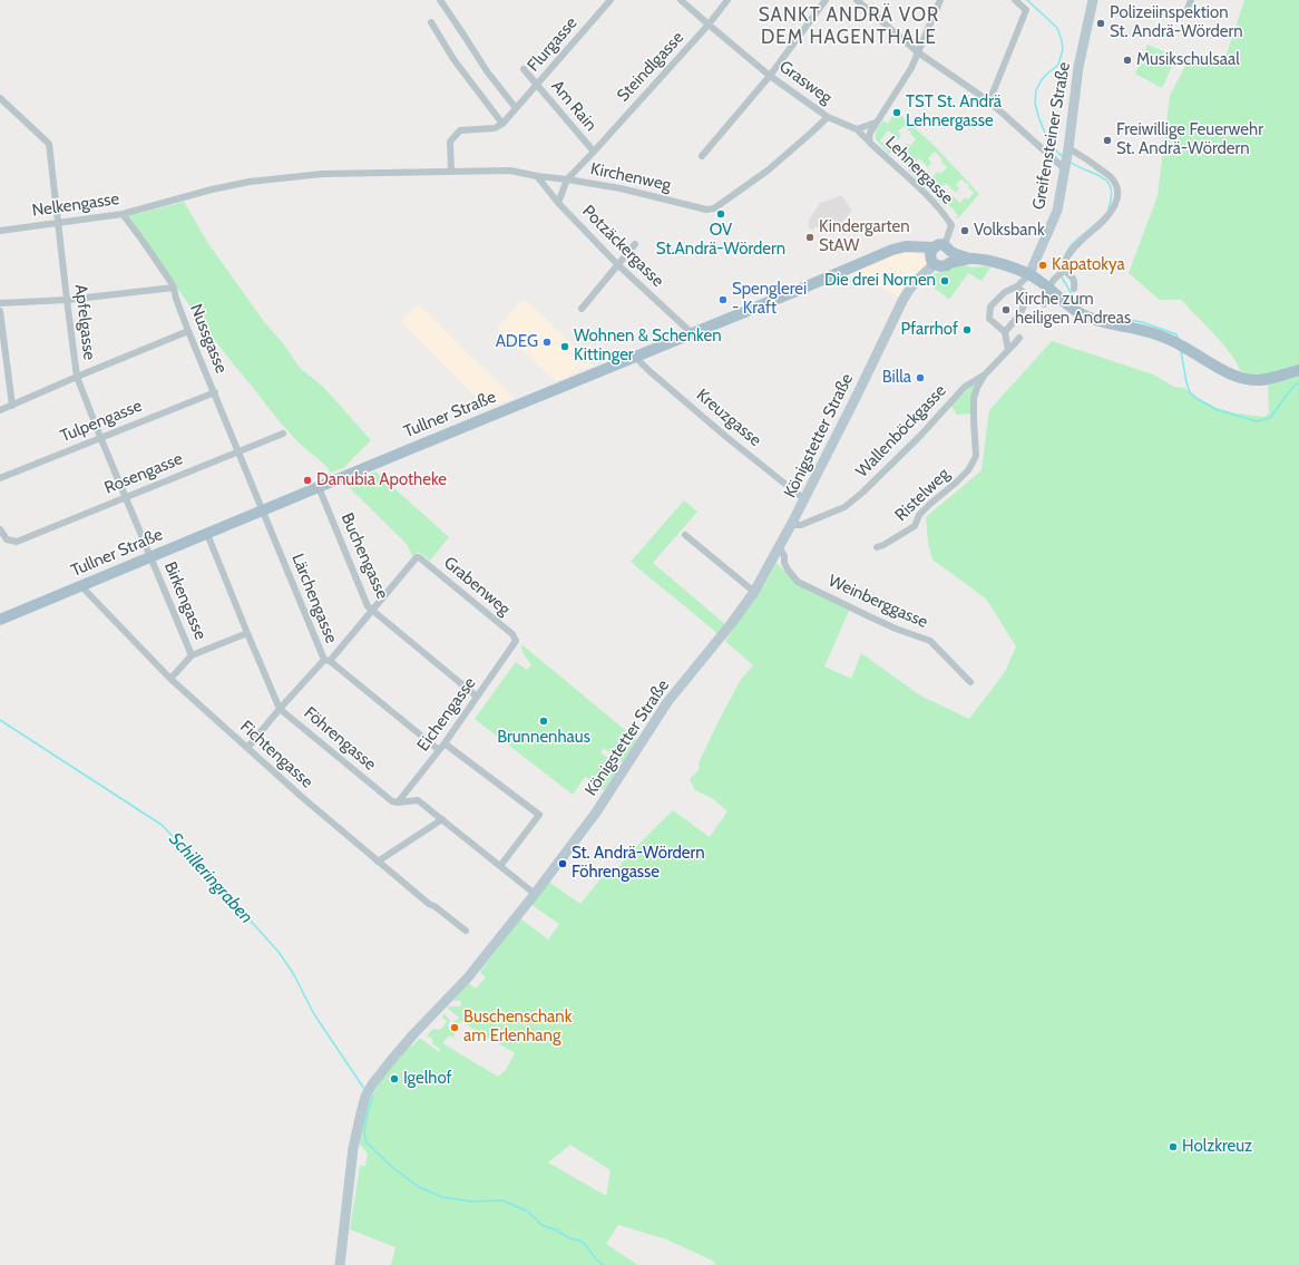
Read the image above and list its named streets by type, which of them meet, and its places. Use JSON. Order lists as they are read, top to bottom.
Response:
{
  "streets": {
    "main road": ["Greifensteiner Straße", "Tullner Straße", "Königstetter Straße"],
    "street": [
      "Flurgasse",
      "Steindlgasse",
      "Grasweg",
      "Am Rain",
      "Lehnergasse",
      "Kirchenweg",
      "Nelkengasse",
      "Potzäckergasse",
      "Apfelgasse",
      "Nussgasse",
      "Kreuzgasse",
      "Tulpengasse",
      "Wallenböckgasse",
      "Rosengasse",
      "Ristelweg",
      "Buchengasse",
      "Grabenweg",
      "Lärchengasse",
      "Birkengasse",
      "Weinberggasse",
      "Eichengasse",
      "Föhrengasse",
      "Fichtengasse"
    ]
  },
  "crossings": [
    ["Flurgasse", "Am Rain"],
    ["Steindlgasse", "Grasweg"],
    ["Steindlgasse", "Am Rain"],
    ["Grasweg", "Lehnergasse"],
    ["Grasweg", "Kirchenweg"],
    ["Am Rain", "Kirchenweg"],
    ["Lehnergasse", "Tullner Straße"],
    ["Lehnergasse", "Königstetter Straße"],
    ["Kirchenweg", "Nelkengasse"],
    ["Kirchenweg", "Potzäckergasse"],
    ["Nelkengasse", "Apfelgasse"],
    ["Nelkengasse", "Nussgasse"],
    ["Potzäckergasse", "Tullner Straße"],
    ["Apfelgasse", "Tullner Straße"],
    ["Apfelgasse", "Tulpengasse"],
    ["Apfelgasse", "Rosengasse"],
    ["Apfelgasse", "Birkengasse"],
    ["Nussgasse", "Tulpengasse"],
    ["Nussgasse", "Rosengasse"],
    ["Nussgasse", "Lärchengasse"],
    ["Tullner Straße", "Kreuzgasse"],
    ["Tullner Straße", "Königstetter Straße"],
    ["Tullner Straße", "Buchengasse"],
    ["Tullner Straße", "Lärchengasse"],
    ["Tullner Straße", "Birkengasse"],
    ["Tullner Straße", "Föhrengasse"],
    ["Tullner Straße", "Fichtengasse"],
    ["Kreuzgasse", "Königstetter Straße"],
    ["Wallenböckgasse", "Königstetter Straße"],
    ["Wallenböckgasse", "Ristelweg"],
    ["Königstetter Straße", "Weinberggasse"],
    ["Buchengasse", "Grabenweg"],
    ["Buchengasse", "Eichengasse"],
    ["Grabenweg", "Eichengasse"],
    ["Lärchengasse", "Eichengasse"],
    ["Eichengasse", "Föhrengasse"]
  ],
  "districts": ["SANKT ANDRÄ VOR DEM HAGENTHALE"],
  "water": ["Schilleringraben"],
  "places": [
    "Polizeiinspektion St. Andrä-Wördern",
    "Musikschulsaal",
    "TST St. Andrä Lehnergasse",
    "Freiwillige Feuerwehr St. Andrä-Wördern",
    "OV St.Andrä-Wördern",
    "Volksbank",
    "Kindergarten StAW",
    "Kapatokya",
    "Die drei Nornen",
    "Spenglerei - Kraft",
    "Kirche zum heiligen Andreas",
    "Pfarrhof",
    "ADEG",
    "Wohnen & Schenken Kittinger",
    "Billa",
    "Danubia Apotheke",
    "Brunnenhaus",
    "St. Andrä-Wördern Föhrengasse",
    "Buschenschank am Erlenhang",
    "Igelhof",
    "Holzkreuz"
  ]
}
